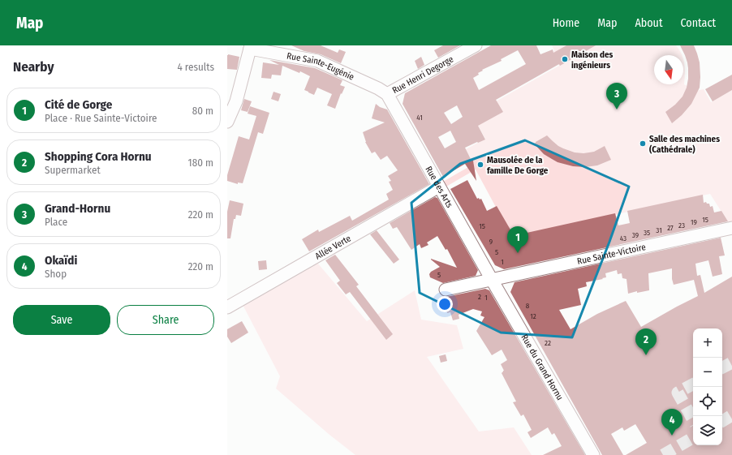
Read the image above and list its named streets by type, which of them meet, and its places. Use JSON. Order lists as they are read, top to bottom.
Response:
{
  "streets": {
    "street": [
      "Rue Sainte-Eugénie",
      "Rue Henri Degorge",
      "Rue des Arts",
      "Allée Verte",
      "Rue Sainte-Victoire",
      "Rue du Grand Hornu"
    ]
  },
  "crossings": [
    ["Rue Sainte-Eugénie", "Rue Henri Degorge"],
    ["Rue Sainte-Eugénie", "Rue des Arts"],
    ["Rue Henri Degorge", "Rue des Arts"],
    ["Rue des Arts", "Allée Verte"],
    ["Rue des Arts", "Rue Sainte-Victoire"],
    ["Rue des Arts", "Rue du Grand Hornu"],
    ["Rue Sainte-Victoire", "Rue du Grand Hornu"]
  ],
  "places": ["Maison des ingénieurs", "Salle des machines (Cathédrale)", "Mausolée de la famille De Gorge"],
  "house_numbers": [
    "41",
    "15",
    "19",
    "23",
    "15",
    "27",
    "31",
    "35",
    "39",
    "43",
    "9",
    "5",
    "1",
    "5",
    "2",
    "1",
    "8",
    "12",
    "22"
  ],
  "north": "bottom",
  "page": {
    "header": "Map",
    "nav": [
      "Home",
      "Map",
      "About",
      "Contact"
    ],
    "heading": ["Nearby", "4 results"],
    "pins": [
      "3",
      "1",
      "2",
      "4"
    ],
    "list": [
      {
        "mark": "1",
        "name": "Cité de Gorge",
        "note": "Place · Rue Sainte-Victoire",
        "value": "80 m"
      },
      {
        "mark": "2",
        "name": "Shopping Cora Hornu",
        "note": "Supermarket",
        "value": "180 m"
      },
      {
        "mark": "3",
        "name": "Grand-Hornu",
        "note": "Place",
        "value": "220 m"
      },
      {
        "mark": "4",
        "name": "Okaïdi",
        "note": "Shop",
        "value": "220 m"
      }
    ],
    "buttons": ["Save", "Share"],
    "map_buttons": ["+", "−"]
  }
}
